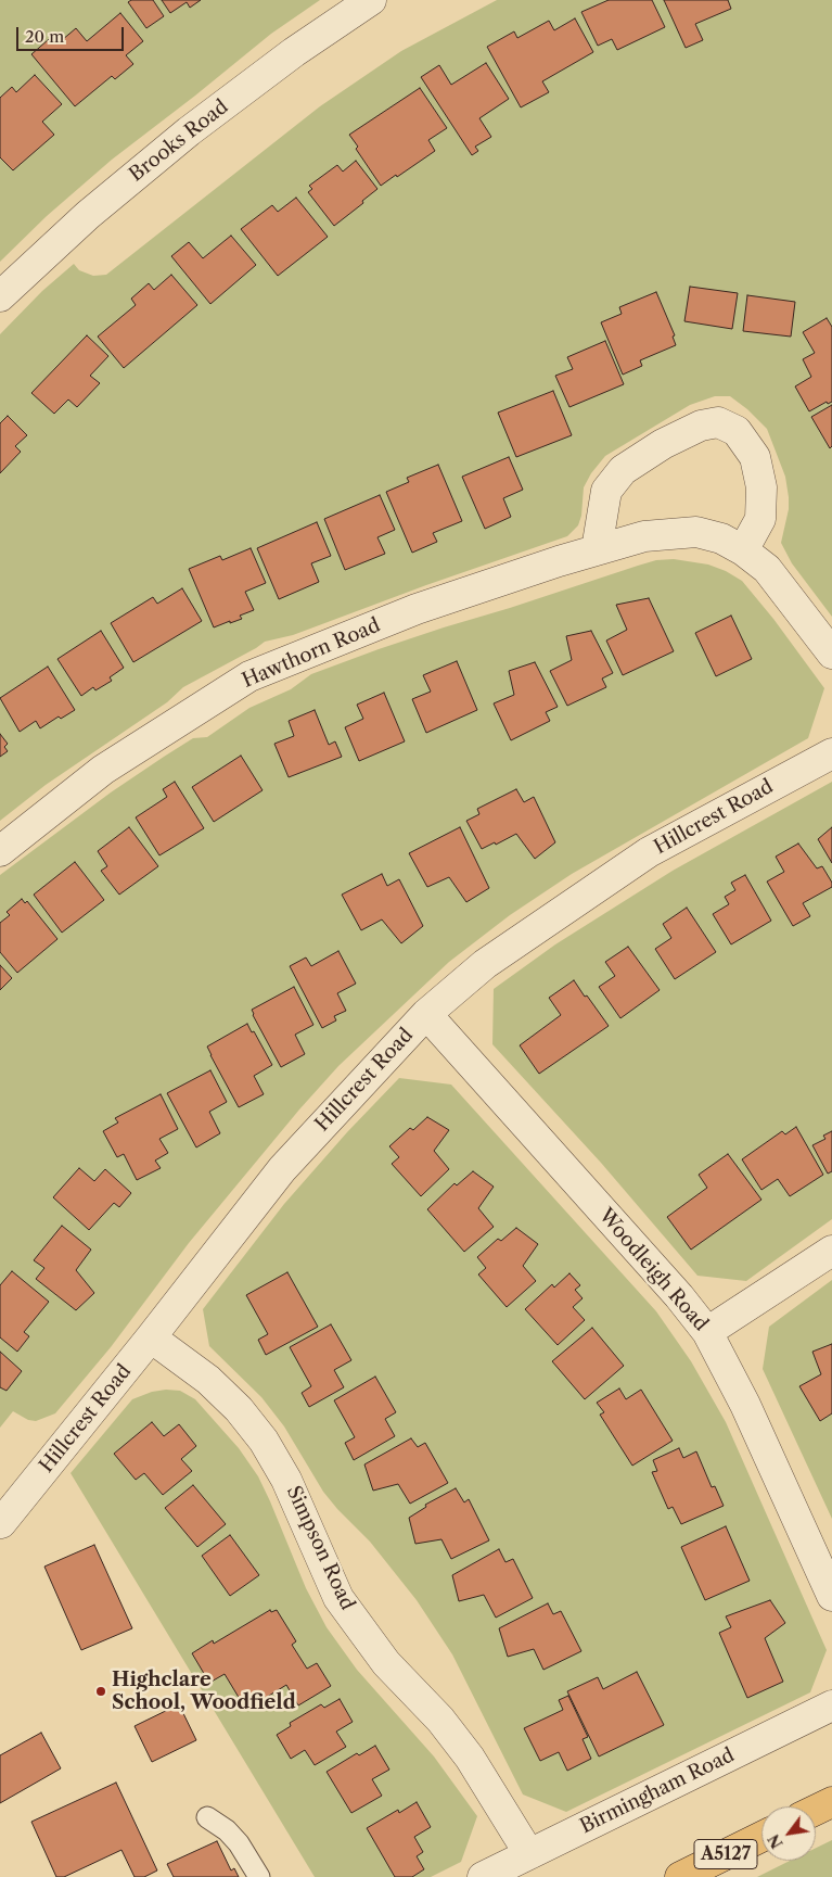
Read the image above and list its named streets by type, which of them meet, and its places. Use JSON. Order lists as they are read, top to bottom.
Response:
{
  "streets": {
    "main road": ["A5127"],
    "street": [
      "Brooks Road",
      "Hawthorn Road",
      "Hillcrest Road",
      "Woodleigh Road",
      "Simpson Road",
      "Birmingham Road"
    ]
  },
  "crossings": [
    ["Hillcrest Road", "Woodleigh Road"],
    ["Hillcrest Road", "Simpson Road"],
    ["Simpson Road", "Birmingham Road"]
  ],
  "places": ["Highclare School, Woodfield"],
  "scale_bar": "20 m",
  "north": "bottom left"
}
